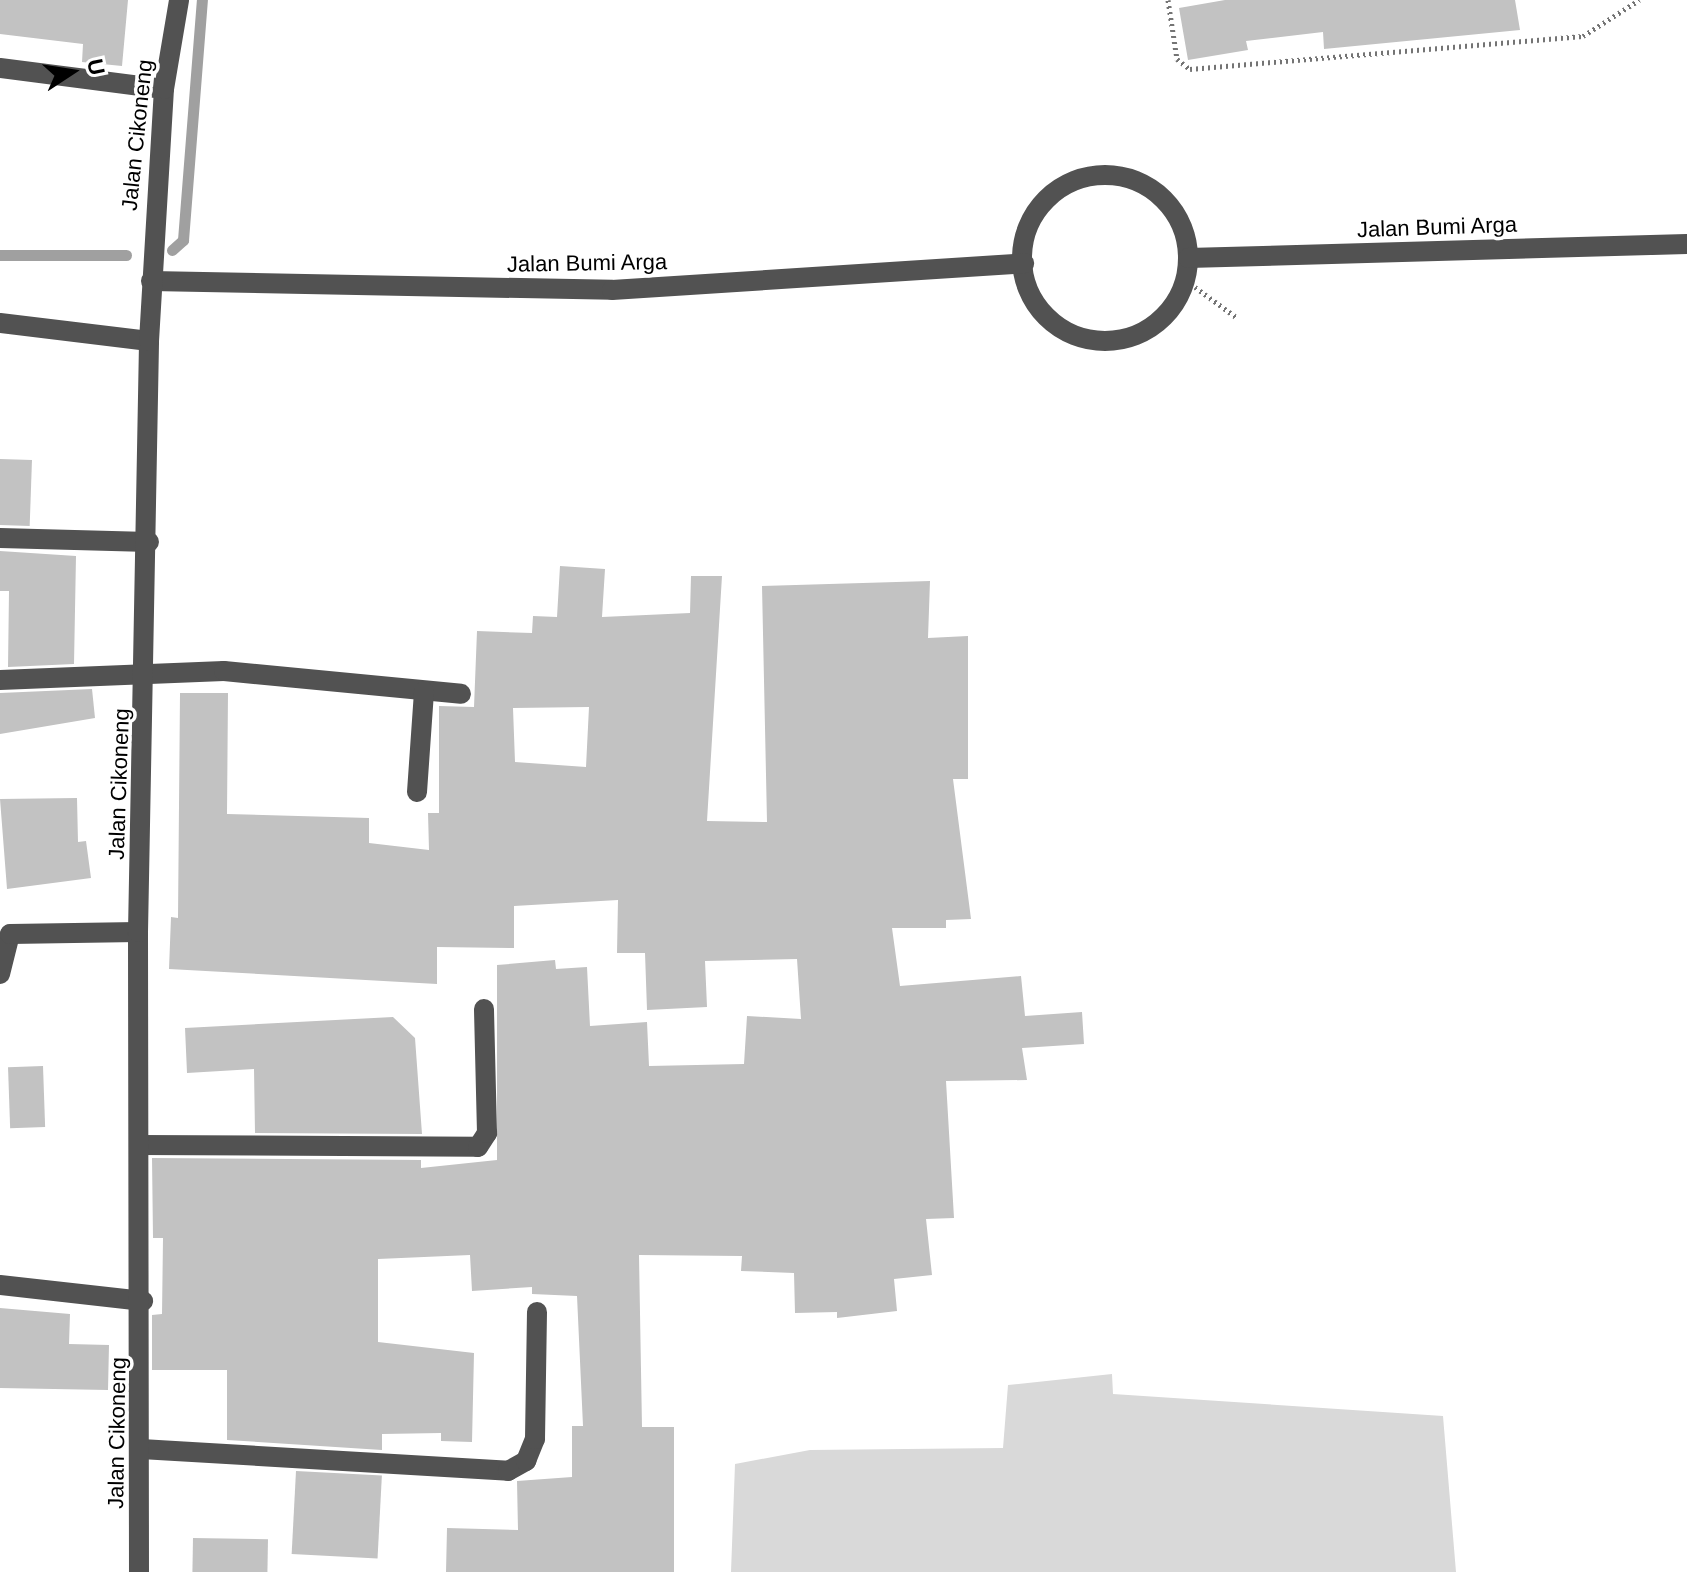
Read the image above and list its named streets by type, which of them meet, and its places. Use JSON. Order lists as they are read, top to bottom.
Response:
{
  "streets": {
    "street": ["Jalan Cikoneng", "Jalan Bumi Arga"]
  },
  "crossings": [
    ["Jalan Cikoneng", "Jalan Bumi Arga"]
  ],
  "north": "right"
}
